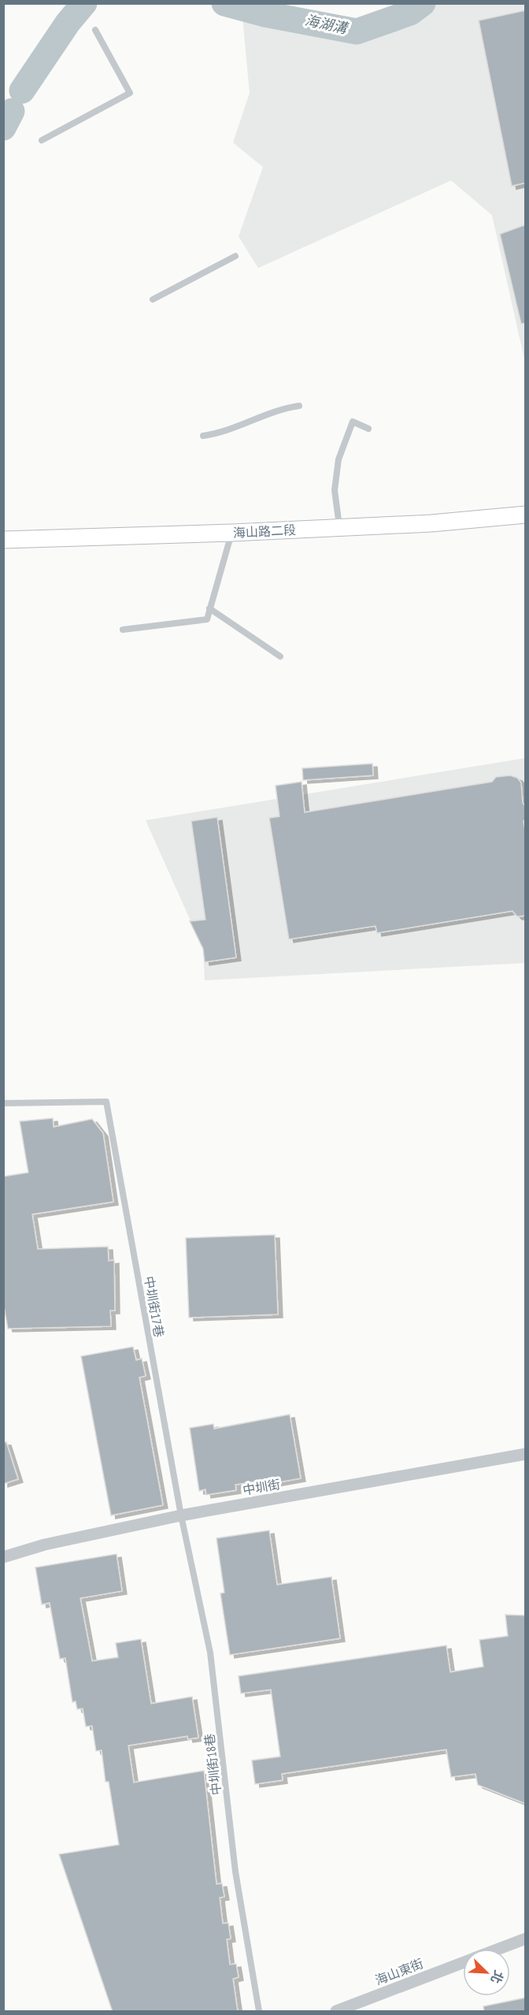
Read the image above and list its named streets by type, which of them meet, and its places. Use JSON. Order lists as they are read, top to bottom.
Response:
{
  "streets": {
    "main road": ["海山路二段"],
    "street": ["中圳街", "海山東街"],
    "lane": ["中圳街17巷", "中圳街18巷"]
  },
  "crossings": [
    ["中圳街17巷", "中圳街"],
    ["中圳街17巷", "中圳街18巷"],
    ["中圳街", "中圳街18巷"]
  ],
  "water": ["海湖溝"],
  "north": "bottom right"
}
